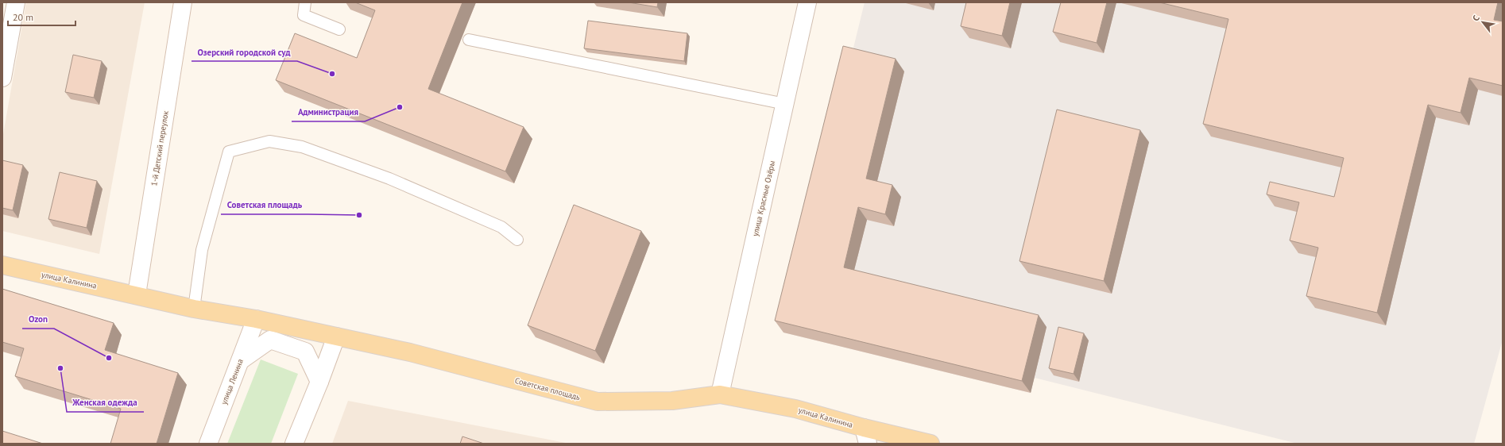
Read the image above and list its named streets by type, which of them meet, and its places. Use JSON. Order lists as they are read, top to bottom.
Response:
{
  "streets": {
    "main road": ["улица Калинина", "Советская площадь"],
    "street": ["1-й Детский переулок", "улица Красные Озёры", "улица Ленина"]
  },
  "crossings": [
    ["1-й Детский переулок", "улица Калинина"],
    ["1-й Детский переулок", "Советская площадь"],
    ["улица Красные Озёры", "улица Калинина"],
    ["улица Красные Озёры", "Советская площадь"],
    ["улица Калинина", "Советская площадь"],
    ["улица Ленина", "Советская площадь"]
  ],
  "places": [
    "Озерский городской суд",
    "Администрация",
    "Советская площадь",
    "Ozon",
    "Женская одежда"
  ],
  "scale_bar": "20 m",
  "north": "top left"
}
